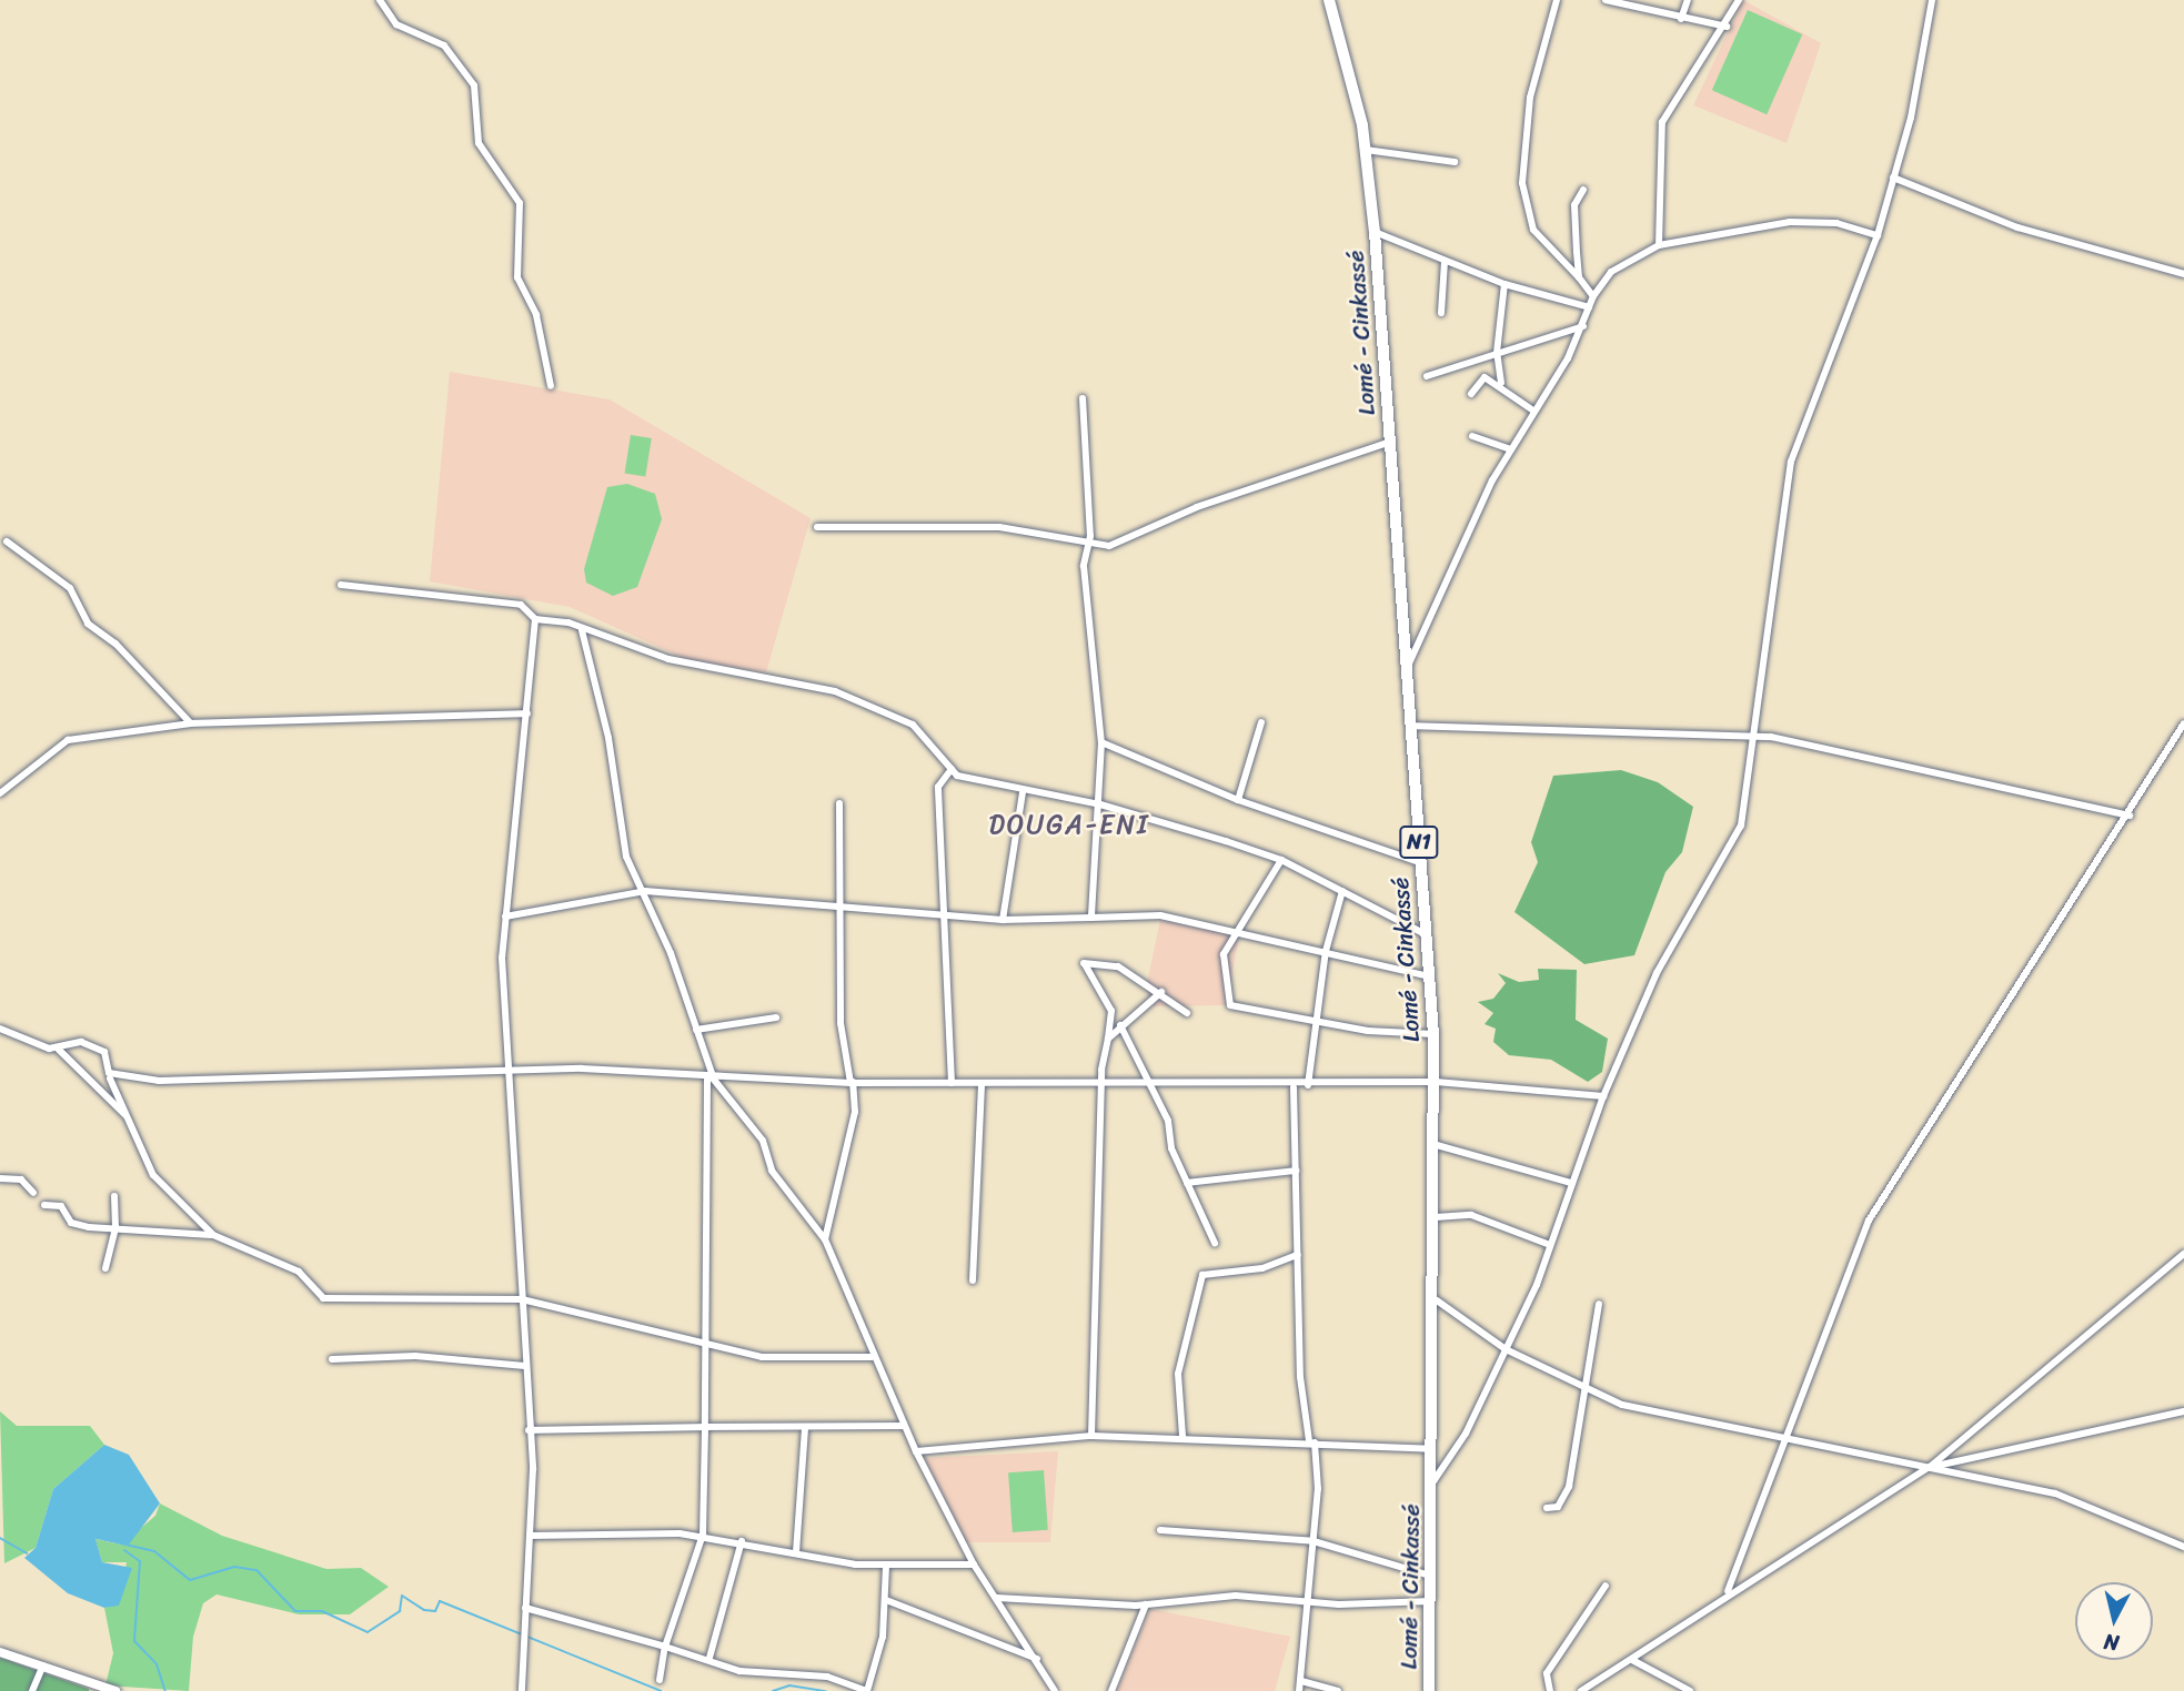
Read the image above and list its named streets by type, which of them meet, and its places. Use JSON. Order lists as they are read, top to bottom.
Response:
{
  "streets": {
    "highway": ["Lomé - Cinkassé", "N1"]
  },
  "districts": ["DOUGA-ENI"],
  "north": "bottom"
}
